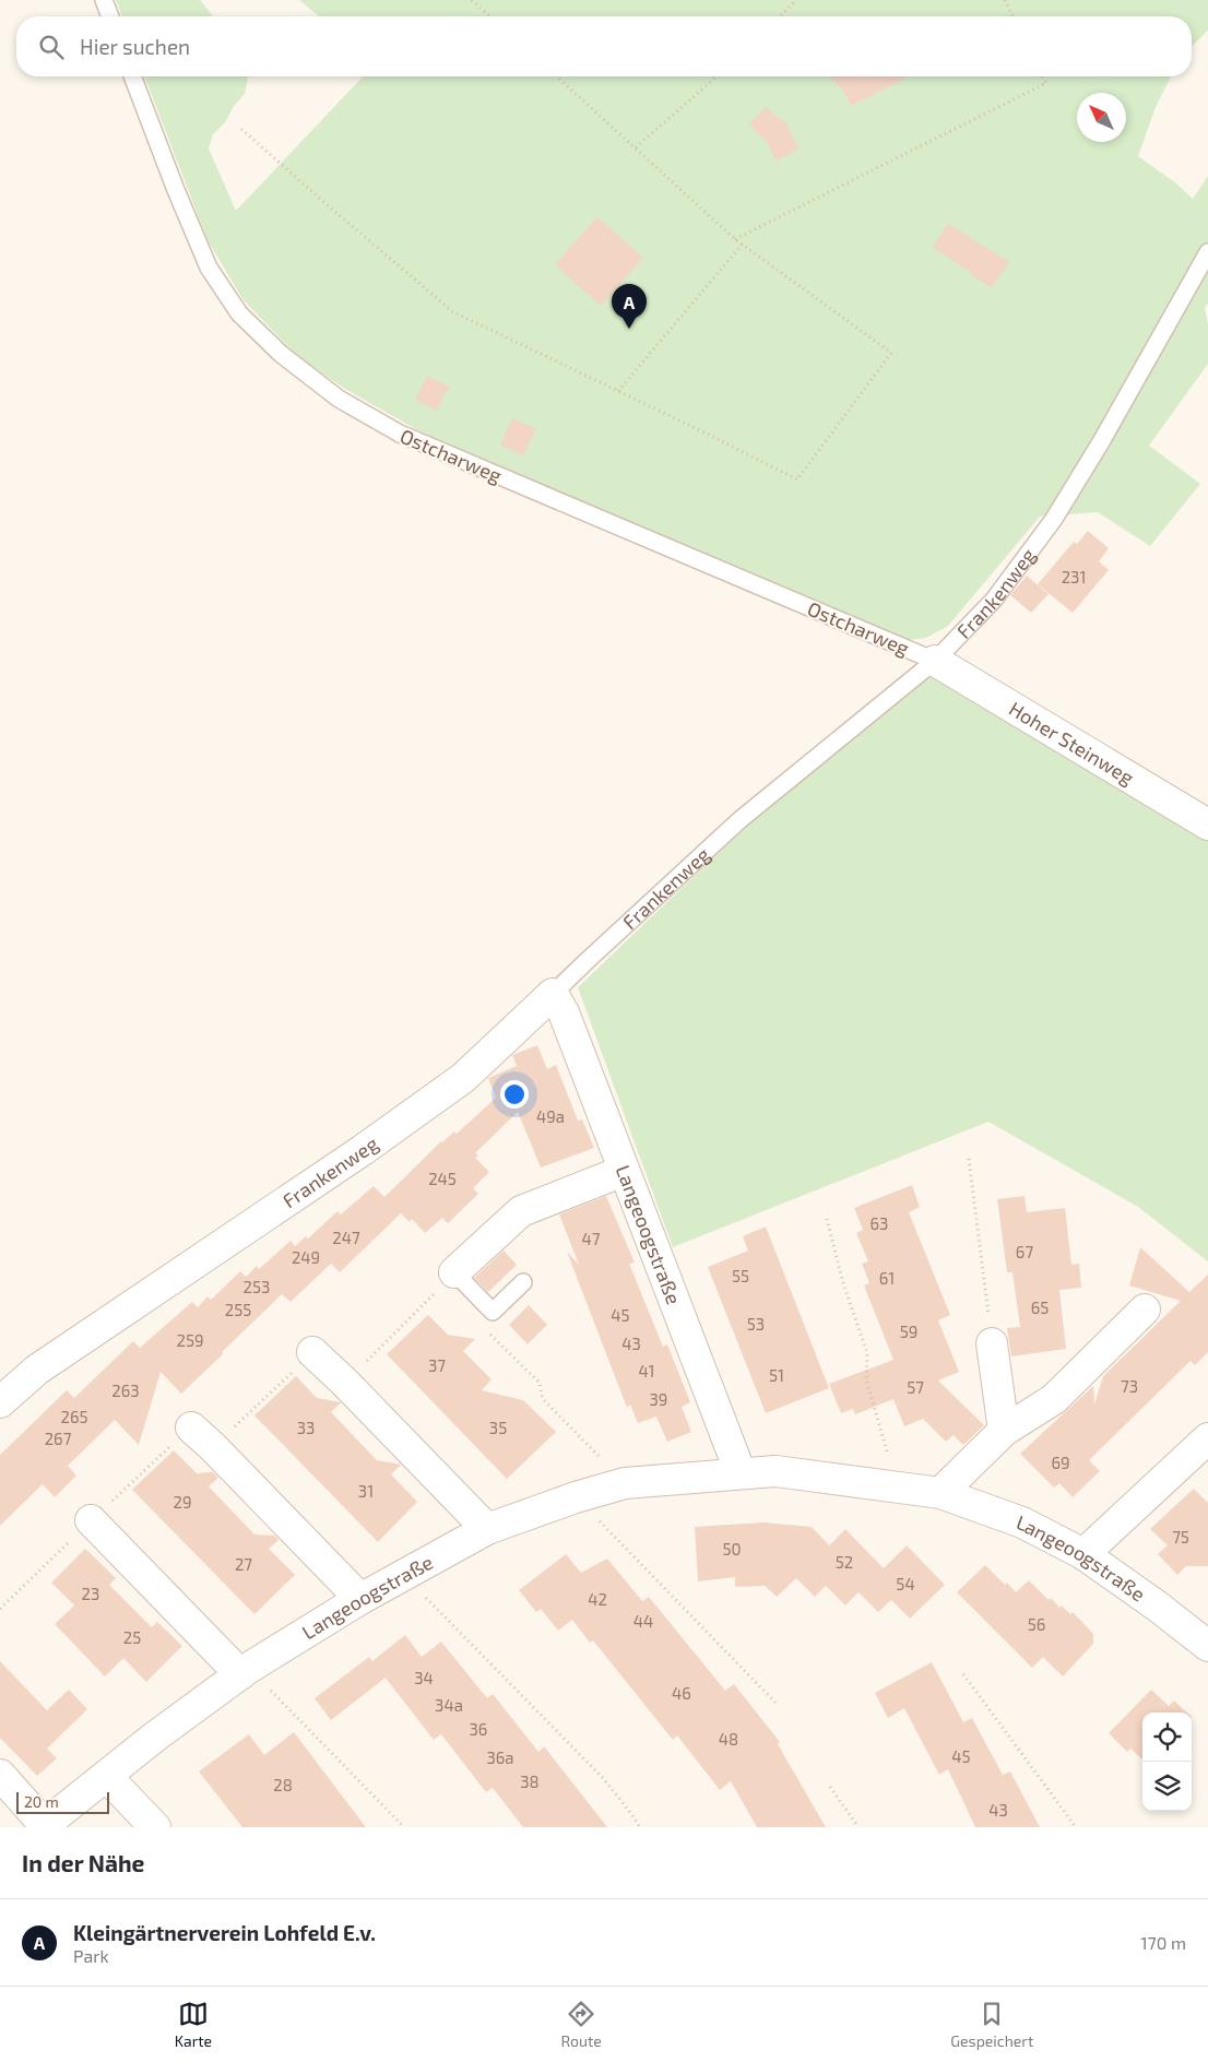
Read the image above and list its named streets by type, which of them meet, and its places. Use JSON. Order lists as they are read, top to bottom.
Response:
{
  "streets": {
    "street": ["Frankenweg", "Hoher Steinweg", "Langeoogstraße"],
    "lane": ["Ostcharweg"]
  },
  "crossings": [
    ["Ostcharweg", "Frankenweg"],
    ["Ostcharweg", "Hoher Steinweg"],
    ["Frankenweg", "Hoher Steinweg"],
    ["Frankenweg", "Langeoogstraße"]
  ],
  "house_numbers": [
    "231",
    "49a",
    "245",
    "63",
    "247",
    "47",
    "67",
    "249",
    "55",
    "61",
    "253",
    "65",
    "255",
    "45",
    "53",
    "59",
    "259",
    "43",
    "37",
    "41",
    "51",
    "73",
    "57",
    "263",
    "39",
    "265",
    "33",
    "35",
    "267",
    "69",
    "31",
    "29",
    "75",
    "50",
    "52",
    "27",
    "54",
    "23",
    "42",
    "44",
    "56",
    "25",
    "34",
    "46",
    "34a",
    "36",
    "48",
    "45",
    "36a",
    "38",
    "28",
    "43"
  ],
  "scale_bar": "20 m",
  "north": "top left",
  "page": {
    "search": "Hier suchen",
    "pins": "A",
    "scale": "20 m",
    "heading": "In der Nähe",
    "list": [
      {
        "mark": "A",
        "name": "Kleingärtnerverein Lohfeld E.v.",
        "note": "Park",
        "value": "170 m"
      }
    ],
    "nav": ["Karte", "Route", "Gespeichert"]
  }
}
